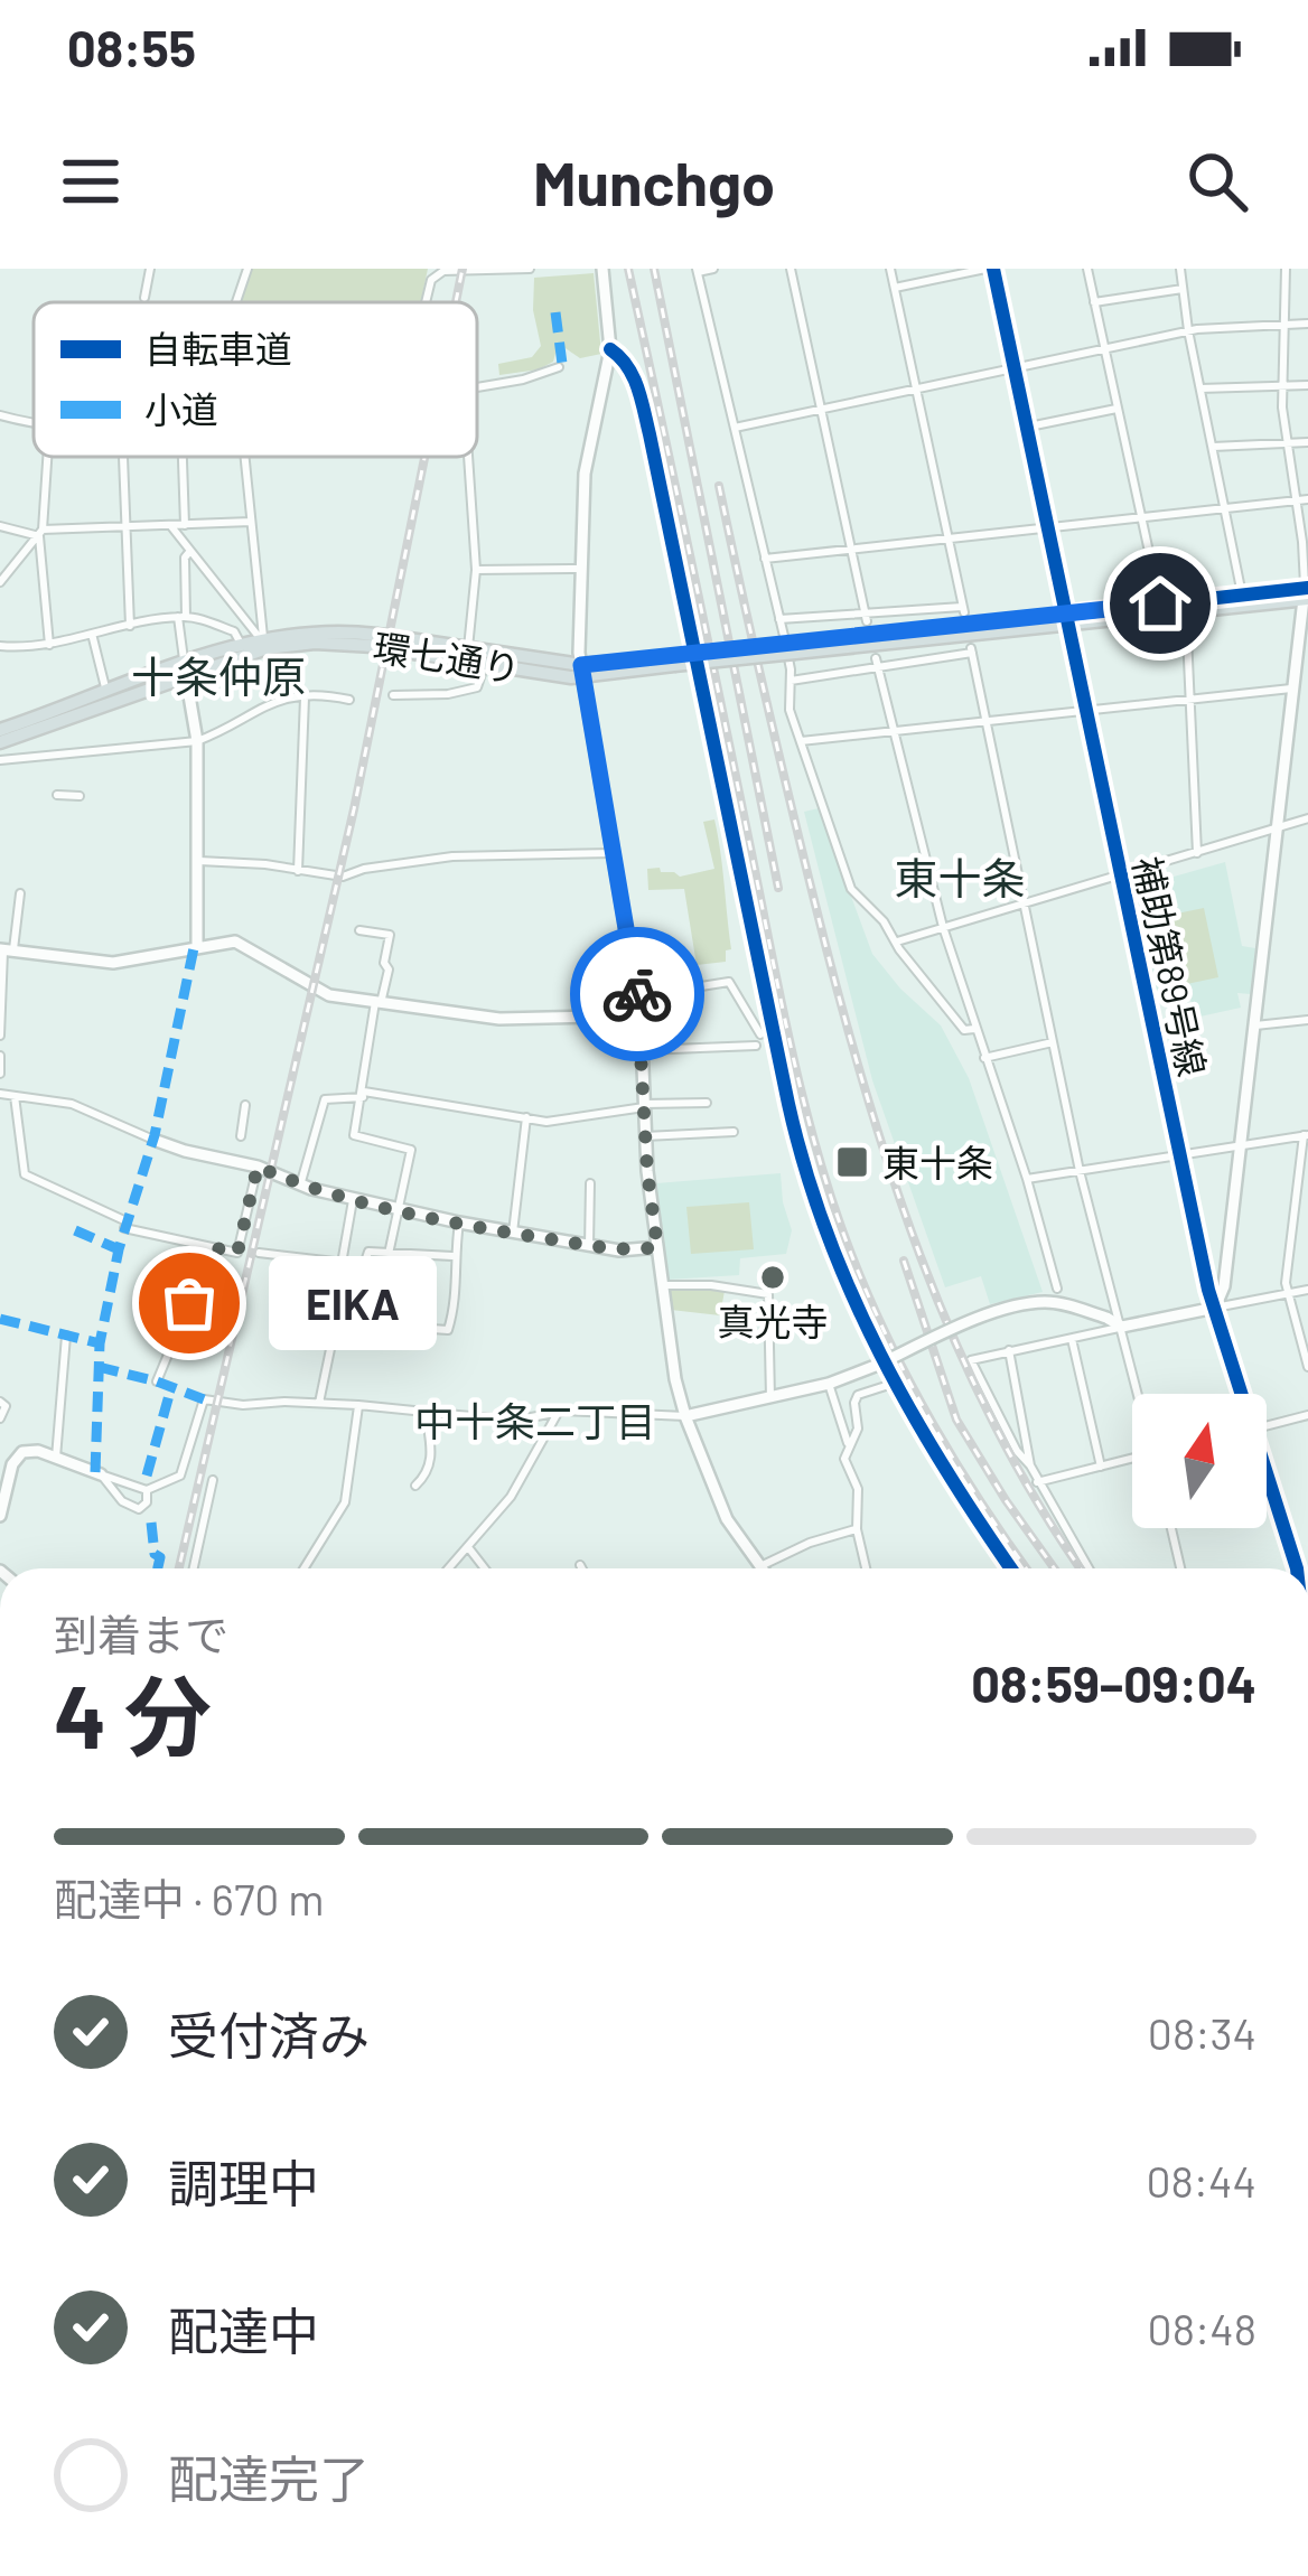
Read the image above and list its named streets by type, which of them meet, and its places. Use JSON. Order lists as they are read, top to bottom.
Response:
{
  "streets": {
    "main road": ["環七通り"],
    "street": ["補助第89号線"]
  },
  "crossings": [
    ["環七通り", "補助第89号線"]
  ],
  "districts": ["十条仲原", "東十条", "中十条二丁目"],
  "places": {
    "transit": ["東十条"],
    "other": ["真光寺", "EIKA"]
  },
  "legend": ["自転車道", "小道"],
  "north": "top",
  "page": {
    "status": "08:55",
    "header": "Munchgo",
    "bubble": "EIKA",
    "heading": ["4 分", "到着まで", "08:59–09:04"],
    "bar": "配達中 · 670 m",
    "list": [
      ["受付済み", "08:34"],
      ["調理中", "08:44"],
      ["配達中", "08:48"],
      "配達完了"
    ]
  }
}
